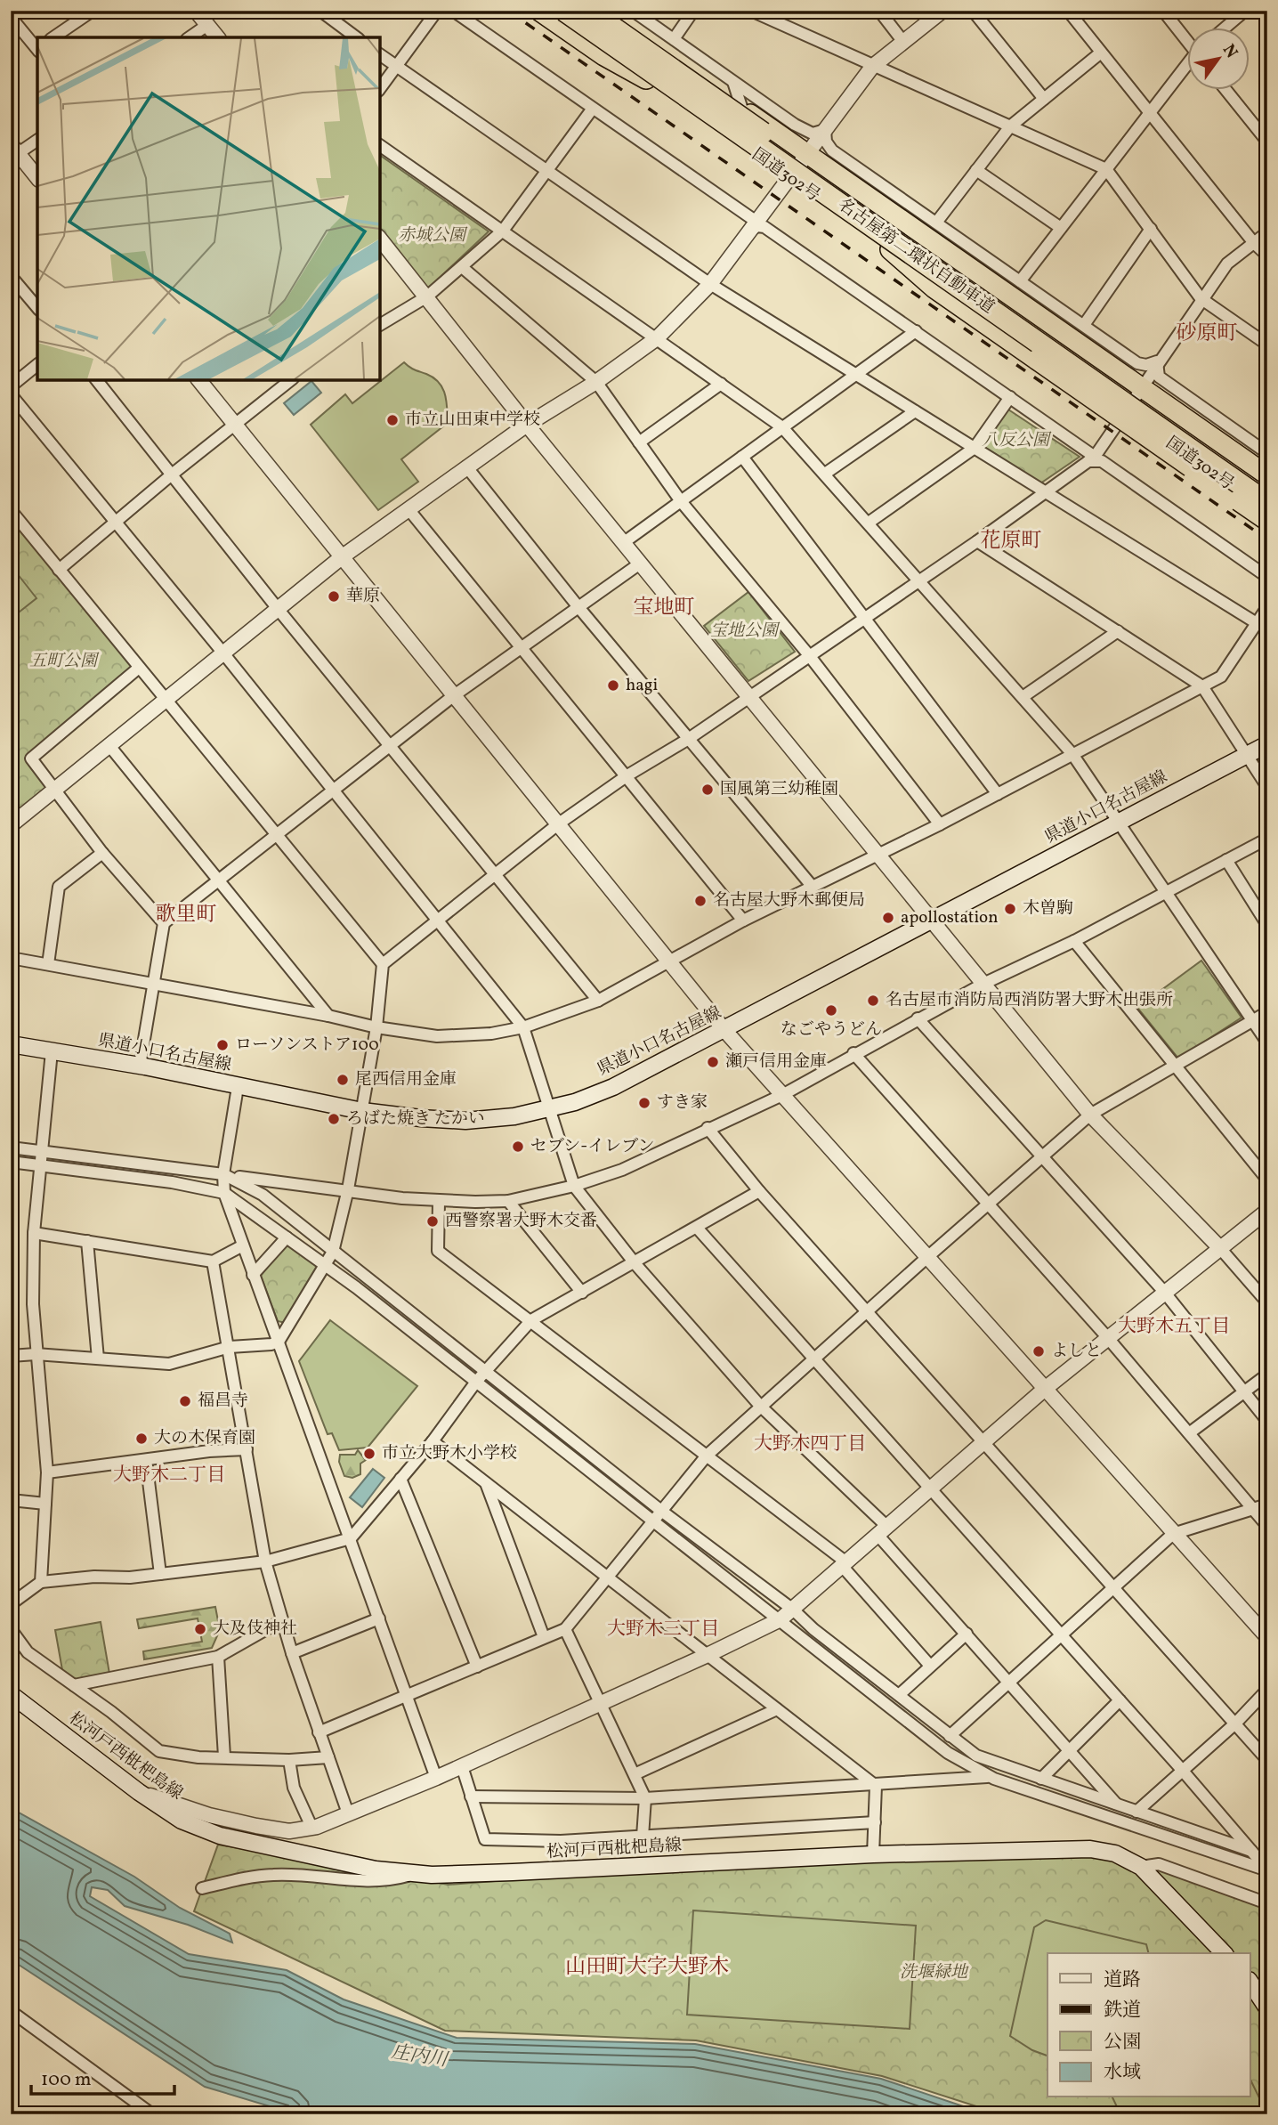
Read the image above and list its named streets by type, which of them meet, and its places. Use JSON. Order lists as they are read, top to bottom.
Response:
{
  "streets": {
    "highway": ["国道302号", "名古屋第二環状自動車道"],
    "main road": ["県道小口名古屋線", "松河戸西枇杷島線"]
  },
  "districts": [
    "砂原町",
    "花原町",
    "宝地町",
    "歌里町",
    "大野木五丁目",
    "大野木四丁目",
    "大野木二丁目",
    "大野木三丁目",
    "山田町大字大野木"
  ],
  "water": ["庄内川"],
  "parks": [
    "赤城公園",
    "八反公園",
    "宝地公園",
    "五町公園",
    "洗堰緑地"
  ],
  "places": [
    "市立山田東中学校",
    "華原",
    "hagi",
    "国風第三幼稚園",
    "名古屋大野木郵便局",
    "木曽駒",
    "apollostation",
    "名古屋市消防局西消防署大野木出張所",
    "なごやうどん",
    "ローソンストア100",
    "瀬戸信用金庫",
    "尾西信用金庫",
    "すき家",
    "ろばた焼き たかい",
    "セブン-イレブン",
    "西警察署大野木交番",
    "よしと",
    "福昌寺",
    "大の木保育園",
    "市立大野木小学校",
    "大及伎神社"
  ],
  "legend": [
    "道路",
    "鉄道",
    "公園",
    "水域"
  ],
  "scale_bar": "100 m",
  "north": "top right"
}
